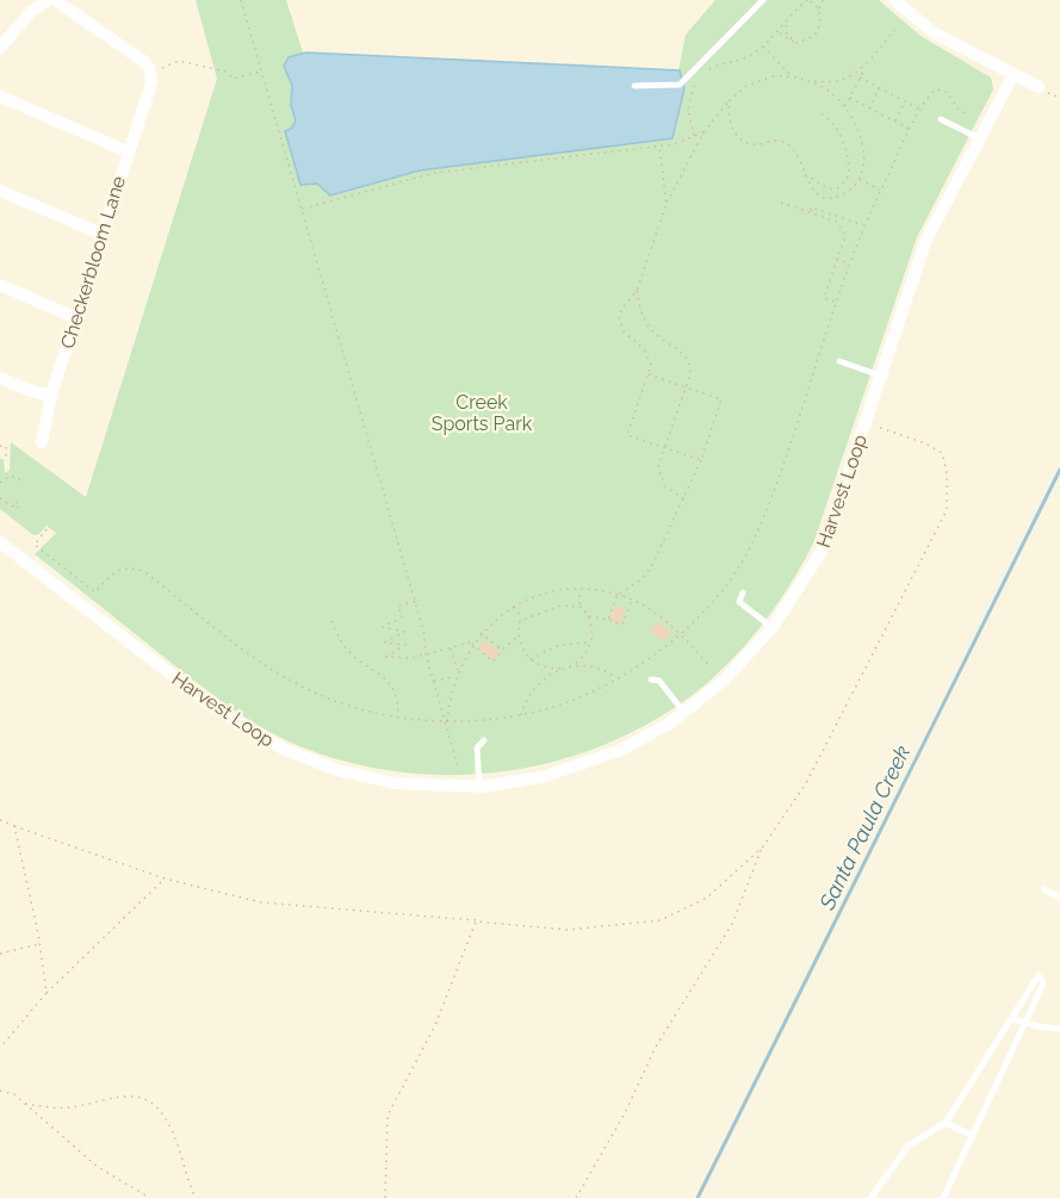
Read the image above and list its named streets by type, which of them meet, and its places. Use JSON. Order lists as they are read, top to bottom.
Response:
{
  "streets": {
    "street": ["Checkerbloom Lane", "Harvest Loop"]
  },
  "water": ["Santa Paula Creek"],
  "parks": ["Creek Sports Park"]
}
